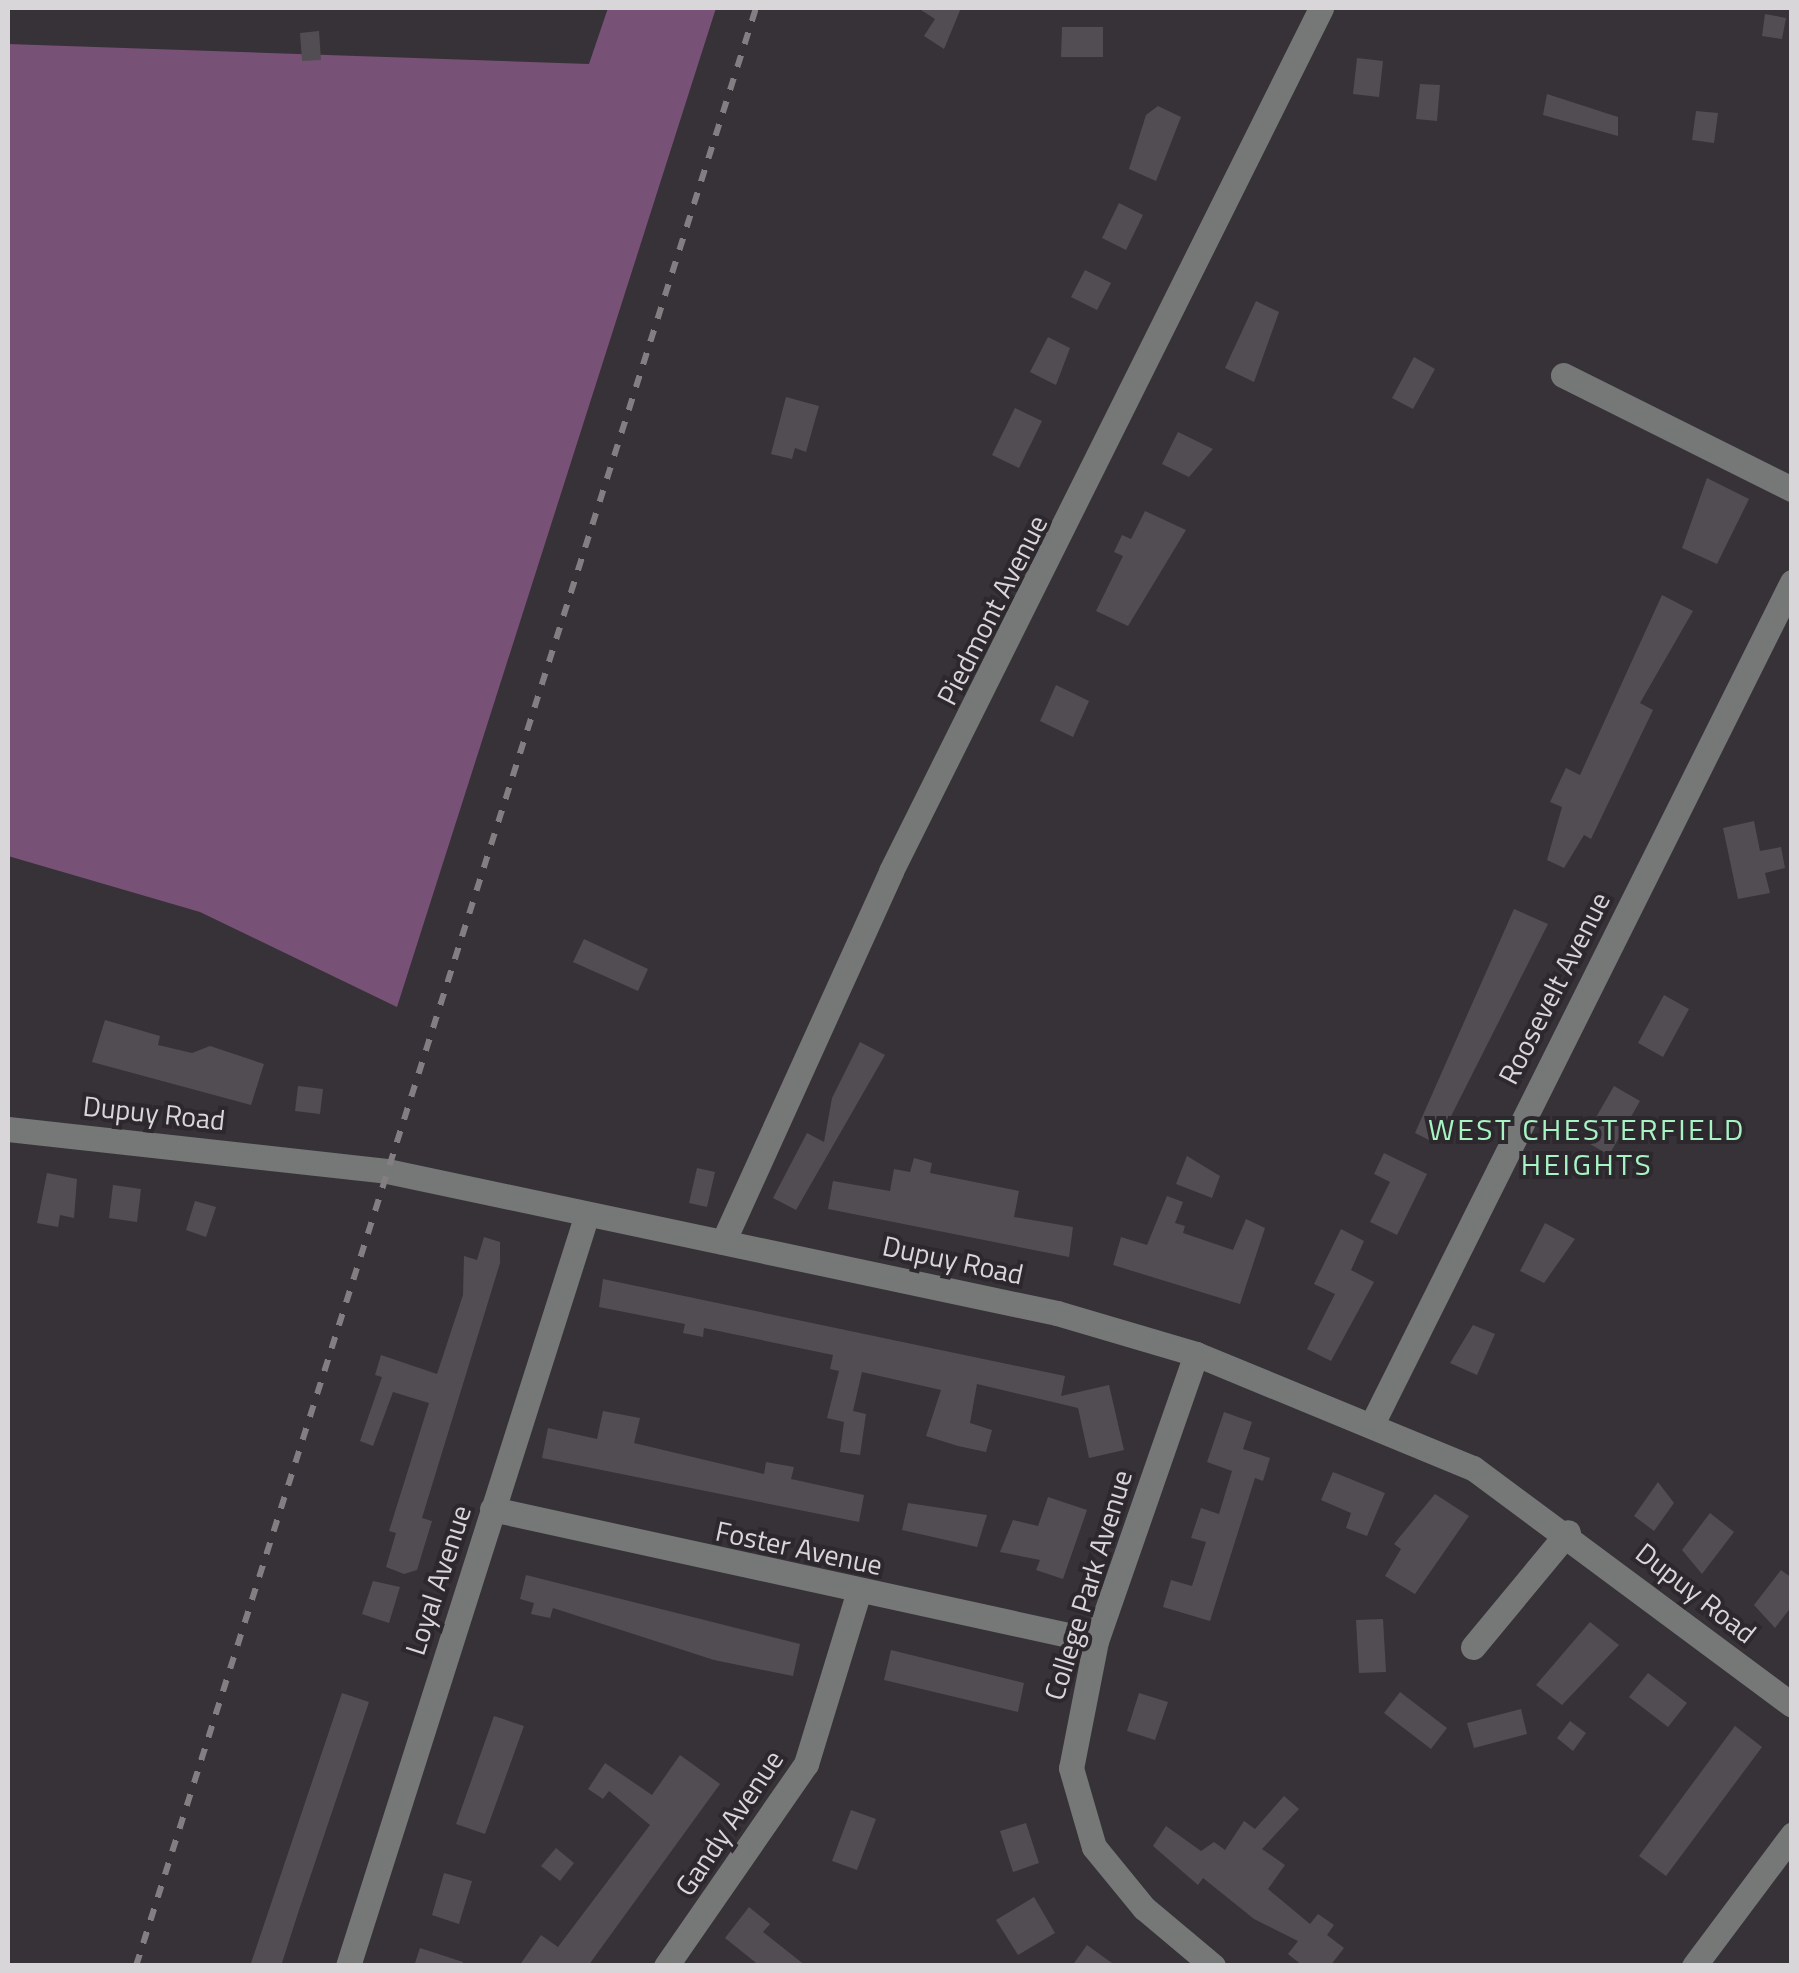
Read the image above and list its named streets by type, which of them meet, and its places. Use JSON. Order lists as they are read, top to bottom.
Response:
{
  "streets": {
    "street": [
      "Piedmont Avenue",
      "Roosevelt Avenue",
      "Dupuy Road",
      "Foster Avenue",
      "Loyal Avenue",
      "College Park Avenue",
      "Gandy Avenue"
    ]
  },
  "crossings": [
    ["Piedmont Avenue", "Dupuy Road"],
    ["Roosevelt Avenue", "Dupuy Road"],
    ["Dupuy Road", "Loyal Avenue"],
    ["Dupuy Road", "College Park Avenue"],
    ["Foster Avenue", "Loyal Avenue"],
    ["Foster Avenue", "College Park Avenue"],
    ["Foster Avenue", "Gandy Avenue"]
  ],
  "districts": ["WEST CHESTERFIELD HEIGHTS"]
}
